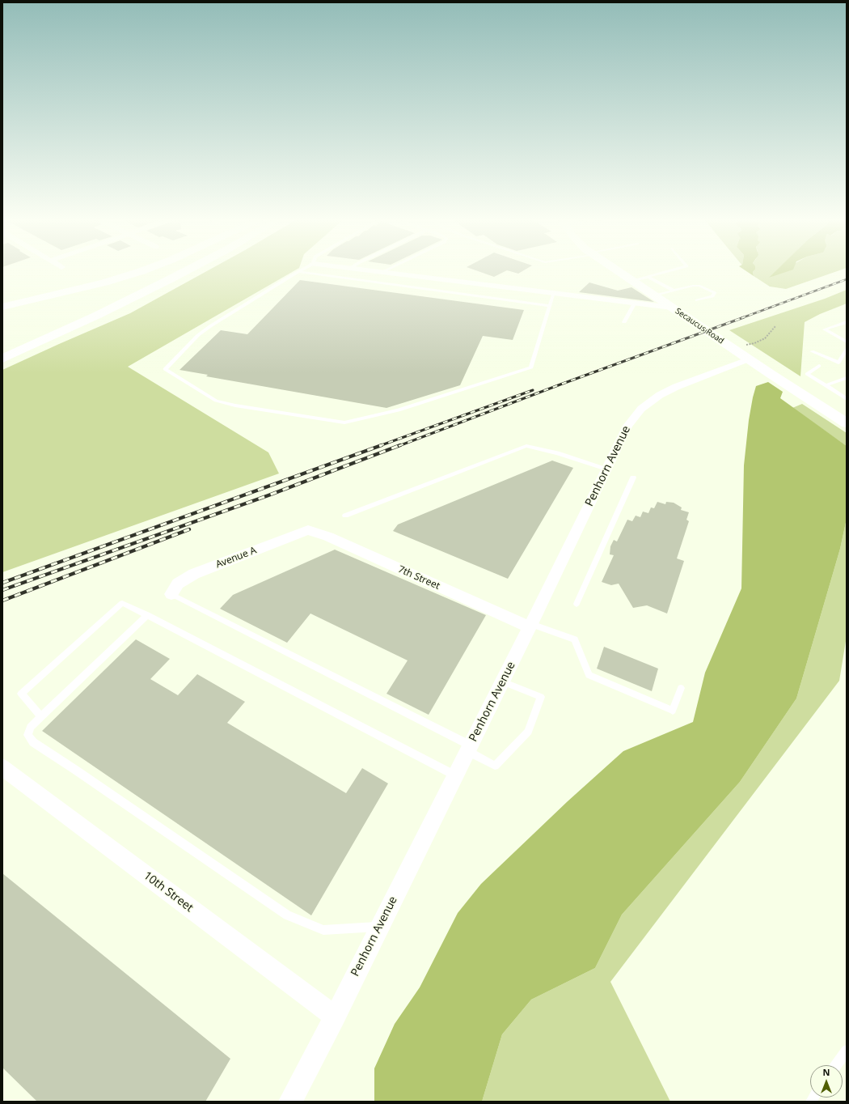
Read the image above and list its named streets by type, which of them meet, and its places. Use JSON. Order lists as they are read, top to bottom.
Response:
{
  "streets": {
    "main road": ["Secaucus Road"],
    "street": [
      "Penhorn Avenue",
      "Avenue A",
      "7th Street",
      "10th Street"
    ]
  },
  "crossings": [
    ["Secaucus Road", "Penhorn Avenue"],
    ["Penhorn Avenue", "7th Street"],
    ["Penhorn Avenue", "10th Street"],
    ["Avenue A", "7th Street"]
  ],
  "north": "top"
}
